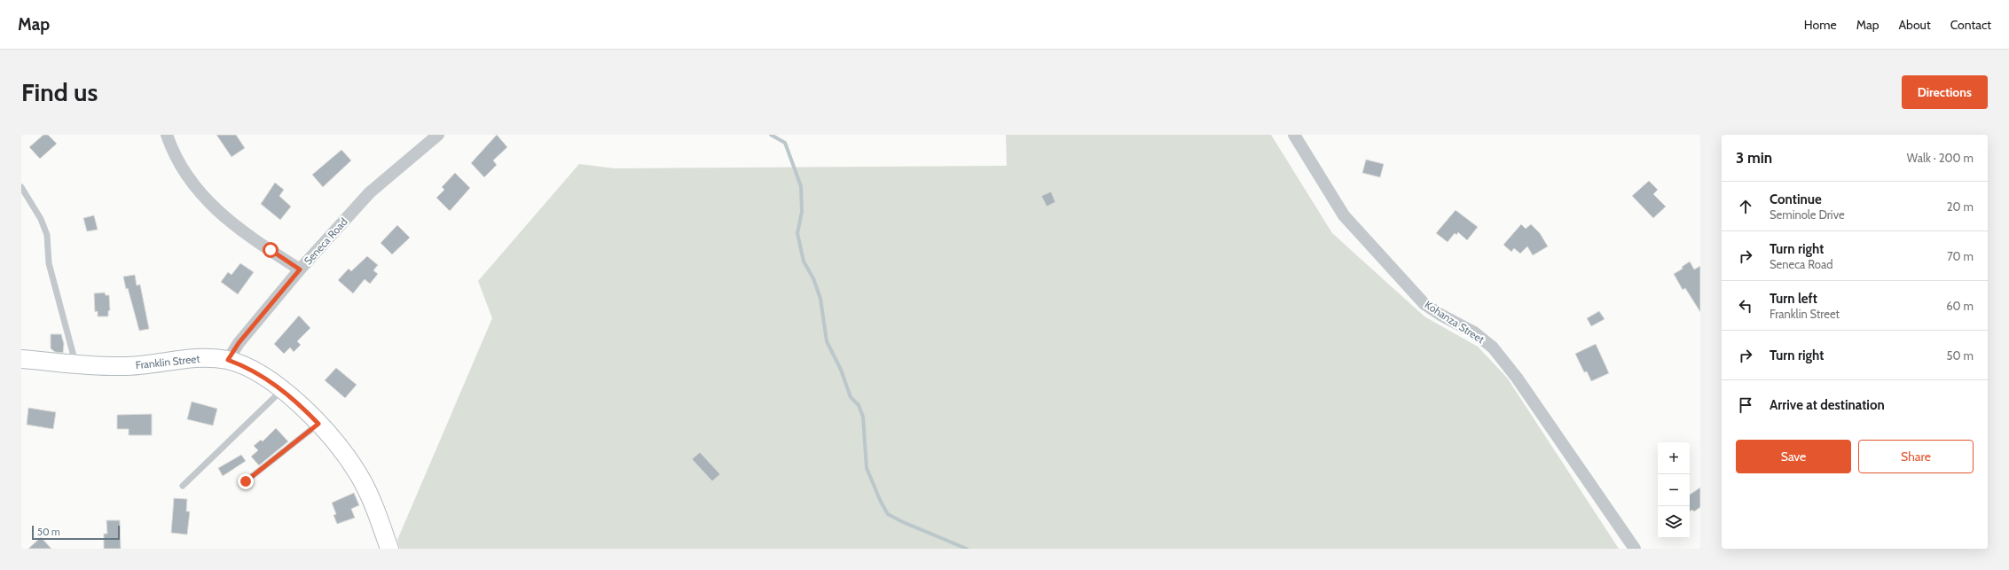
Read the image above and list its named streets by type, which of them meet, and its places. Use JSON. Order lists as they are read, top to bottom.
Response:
{
  "streets": {
    "main road": ["Franklin Street"],
    "street": ["Seneca Road", "Kohanza Street"]
  },
  "crossings": [
    ["Seneca Road", "Franklin Street"]
  ],
  "scale_bar": "50 m",
  "page": {
    "header": "Map",
    "nav": [
      "Home",
      "Map",
      "About",
      "Contact"
    ],
    "buttons": [
      "Directions",
      ["Save", "Share"]
    ],
    "title": "Find us",
    "heading": ["3 min", "Walk · 200 m"],
    "list": [
      ["Continue", "Seminole Drive", "20 m"],
      ["Turn right", "Seneca Road", "70 m"],
      ["Turn left", "Franklin Street", "60 m"],
      ["Turn right", "50 m"],
      "Arrive at destination"
    ],
    "map_buttons": ["+", "−"],
    "scale": "50 m"
  }
}
